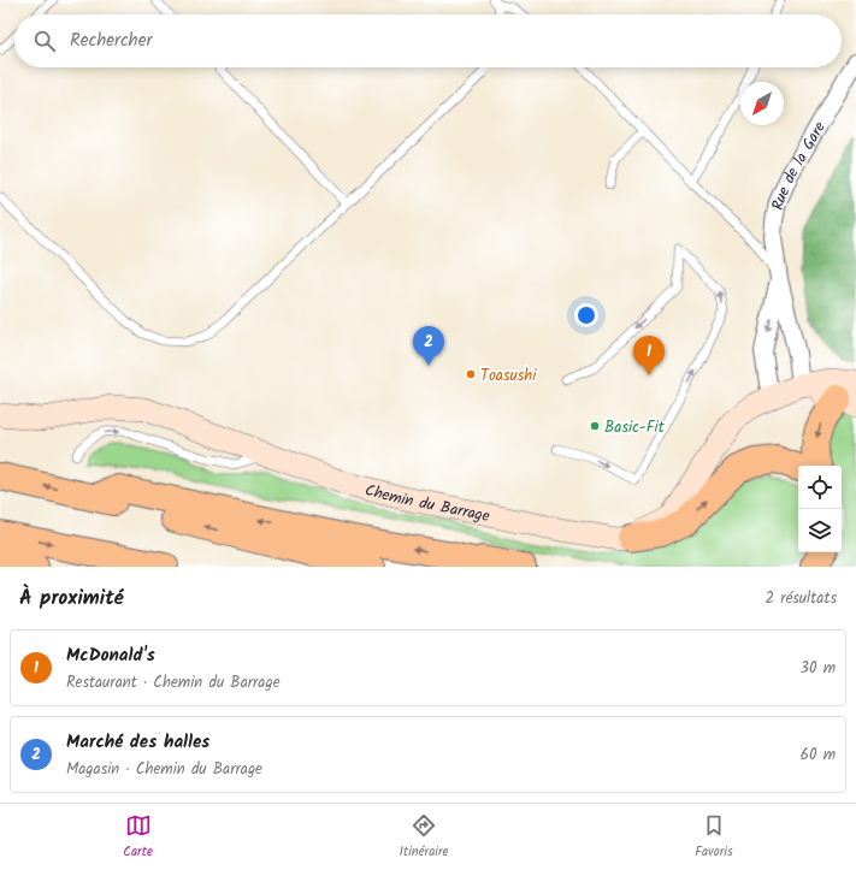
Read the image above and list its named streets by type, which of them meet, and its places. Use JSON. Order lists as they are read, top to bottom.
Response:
{
  "streets": {
    "main road": ["Chemin du Barrage"],
    "street": ["Rue de la Gare"]
  },
  "crossings": [
    ["Rue de la Gare", "Chemin du Barrage"]
  ],
  "places": ["Toasushi", "Basic-Fit"],
  "north": "bottom left",
  "page": {
    "search": "Rechercher",
    "pins": ["2", "1"],
    "heading": ["À proximité", "2 résultats"],
    "list": [
      {
        "mark": "1",
        "name": "McDonald's",
        "note": "Restaurant · Chemin du Barrage",
        "value": "30 m"
      },
      {
        "mark": "2",
        "name": "Marché des halles",
        "note": "Magasin · Chemin du Barrage",
        "value": "60 m"
      }
    ],
    "nav": ["Carte", "Itinéraire", "Favoris"]
  }
}
